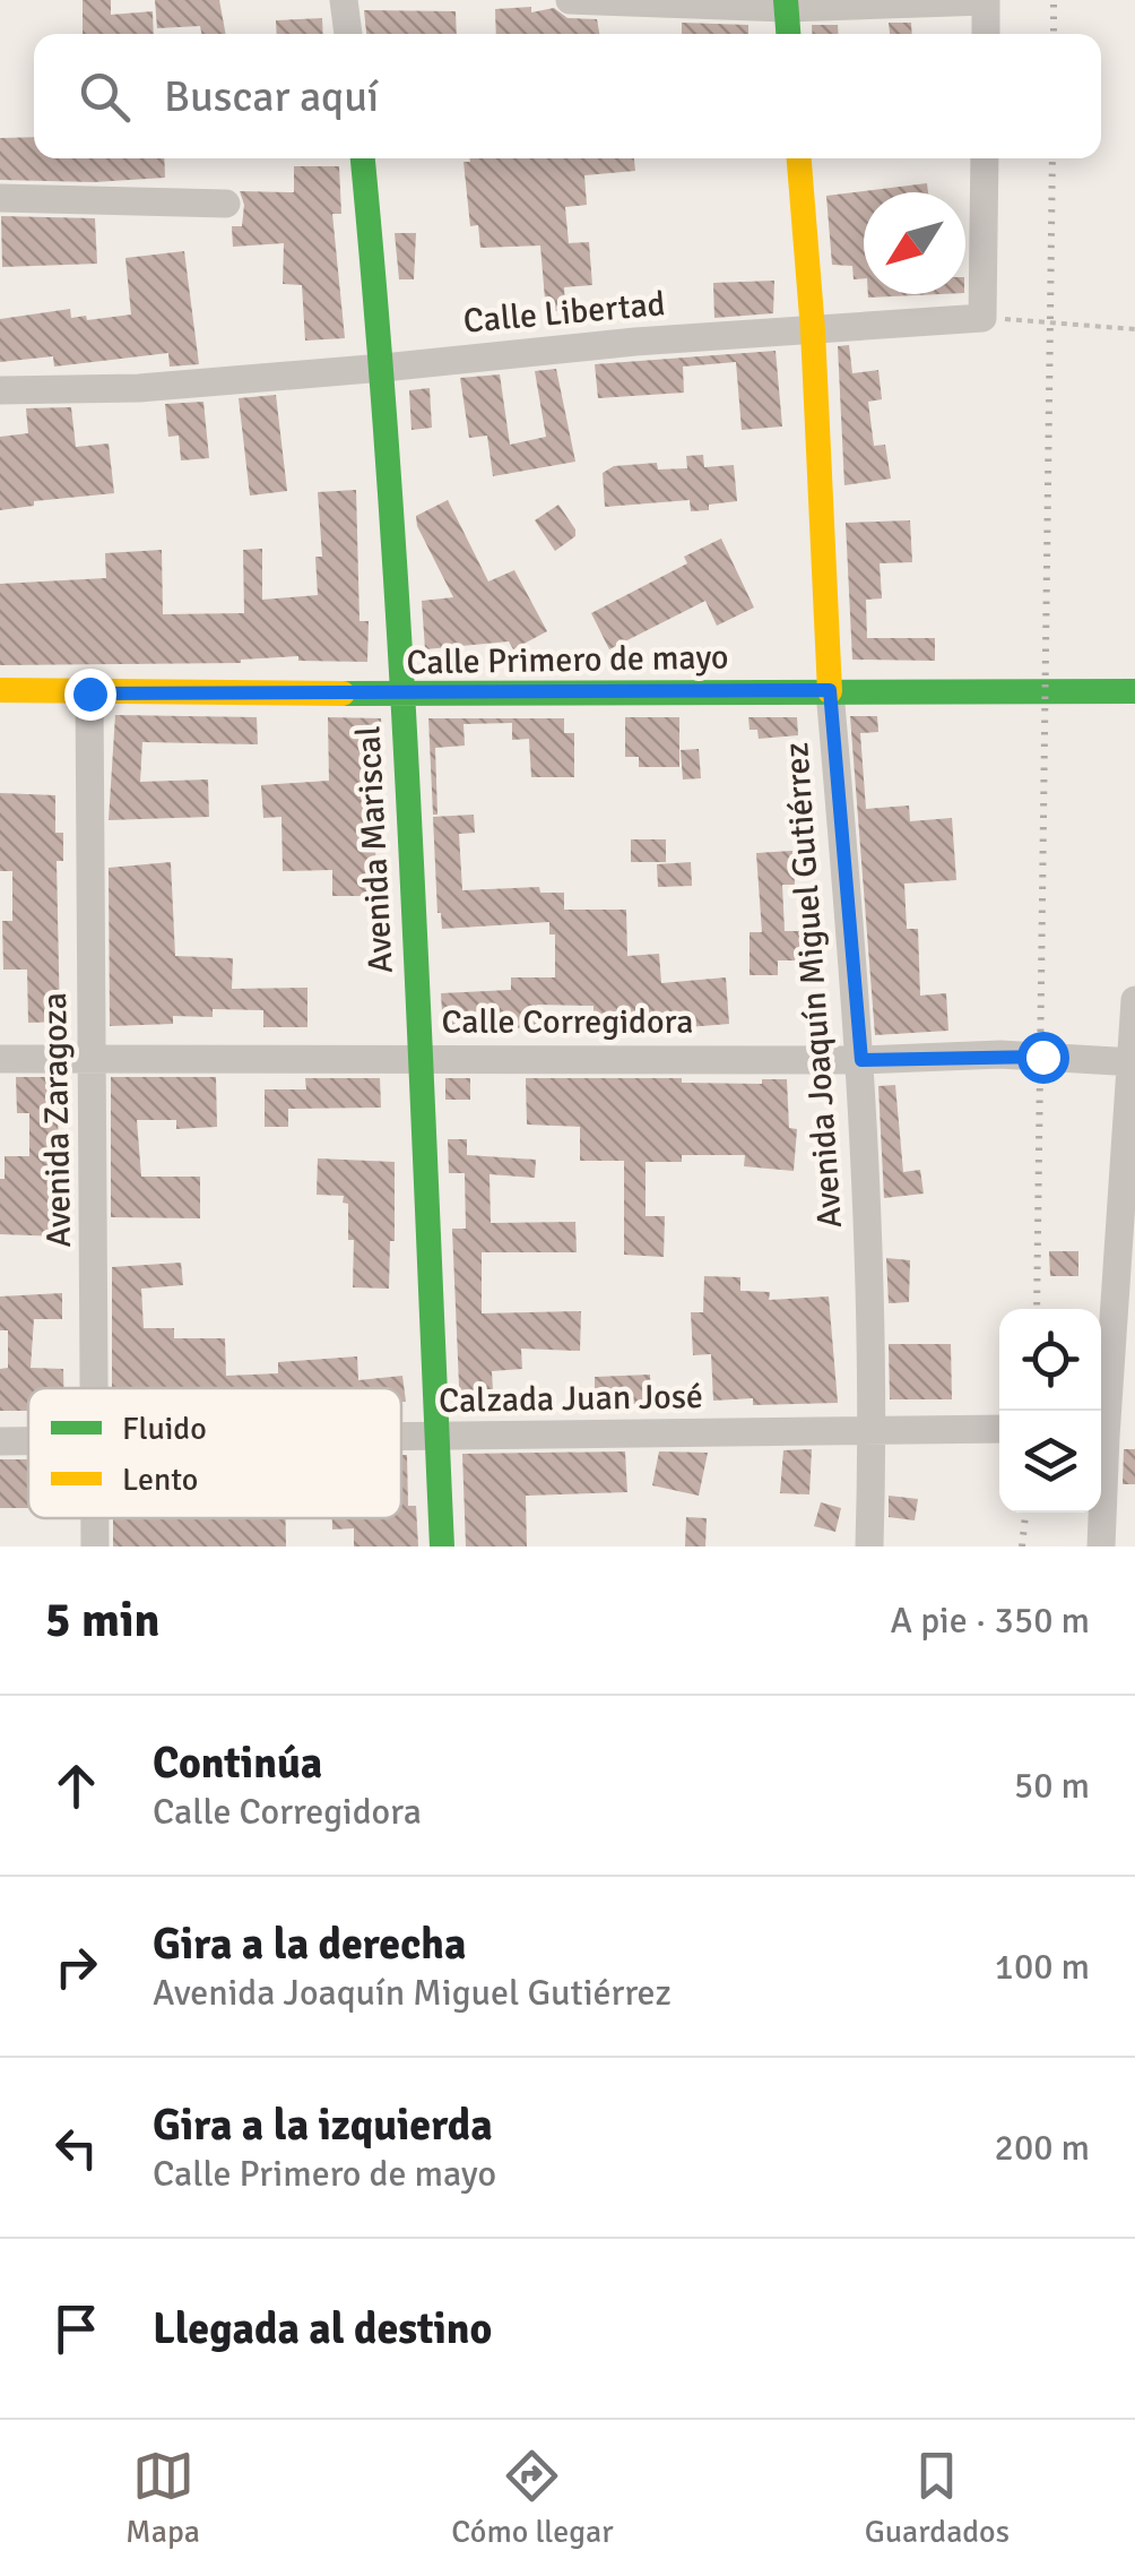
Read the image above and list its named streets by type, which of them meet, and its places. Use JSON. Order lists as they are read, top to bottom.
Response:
{
  "streets": {
    "street": [
      "Calle Libertad",
      "Calle Primero de mayo",
      "Avenida Mariscal",
      "Avenida Joaquín Miguel Gutiérrez",
      "Calle Corregidora",
      "Avenida Zaragoza",
      "Calzada Juan José"
    ]
  },
  "crossings": [
    ["Calle Libertad", "Avenida Mariscal"],
    ["Calle Libertad", "Avenida Joaquín Miguel Gutiérrez"],
    ["Calle Primero de mayo", "Avenida Mariscal"],
    ["Calle Primero de mayo", "Avenida Joaquín Miguel Gutiérrez"],
    ["Calle Primero de mayo", "Avenida Zaragoza"],
    ["Avenida Mariscal", "Calle Corregidora"],
    ["Avenida Mariscal", "Calzada Juan José"],
    ["Avenida Joaquín Miguel Gutiérrez", "Calle Corregidora"],
    ["Avenida Joaquín Miguel Gutiérrez", "Calzada Juan José"],
    ["Calle Corregidora", "Avenida Zaragoza"]
  ],
  "legend": ["Fluido", "Lento"],
  "north": "bottom left",
  "page": {
    "search": "Buscar aquí",
    "heading": ["5 min", "A pie · 350 m"],
    "list": [
      ["Continúa", "Calle Corregidora", "50 m"],
      ["Gira a la derecha", "Avenida Joaquín Miguel Gutiérrez", "100 m"],
      ["Gira a la izquierda", "Calle Primero de mayo", "200 m"],
      "Llegada al destino"
    ],
    "nav": ["Mapa", "Cómo llegar", "Guardados"]
  }
}
